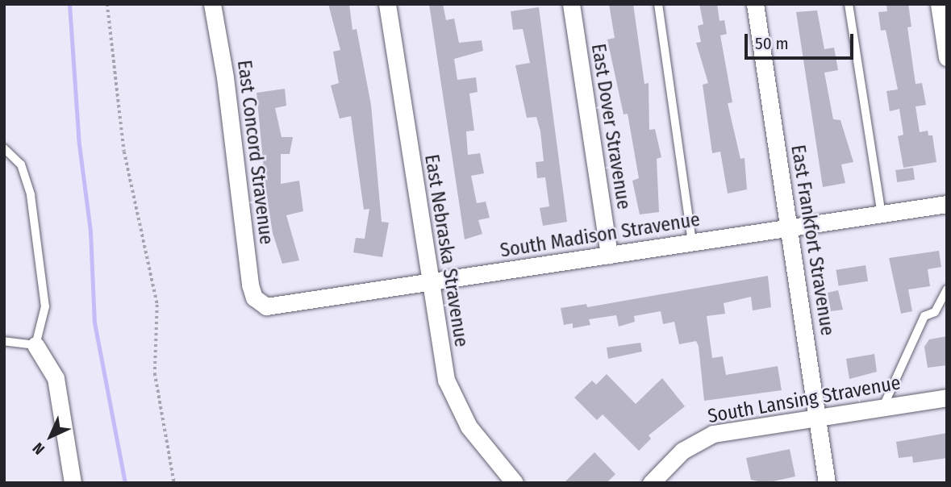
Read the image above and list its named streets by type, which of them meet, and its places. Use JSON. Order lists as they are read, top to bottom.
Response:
{
  "streets": {
    "street": [
      "East Dover Stravenue",
      "East Concord Stravenue",
      "South Madison Stravenue",
      "East Frankfort Stravenue",
      "East Nebraska Stravenue",
      "South Lansing Stravenue"
    ]
  },
  "crossings": [
    ["East Dover Stravenue", "South Madison Stravenue"],
    ["East Concord Stravenue", "South Madison Stravenue"],
    ["South Madison Stravenue", "East Frankfort Stravenue"],
    ["South Madison Stravenue", "East Nebraska Stravenue"],
    ["East Frankfort Stravenue", "South Lansing Stravenue"]
  ],
  "scale_bar": "50 m",
  "north": "bottom left"
}
